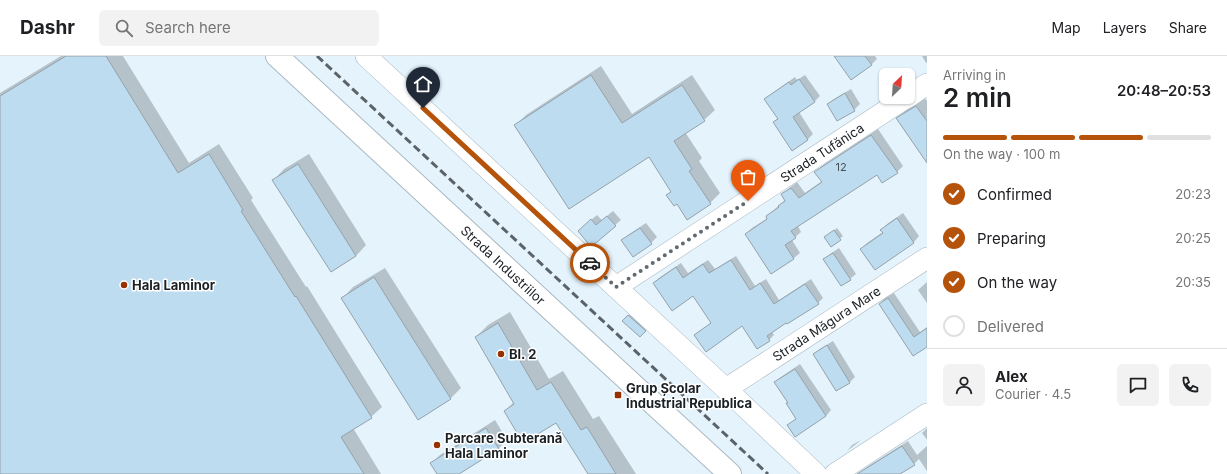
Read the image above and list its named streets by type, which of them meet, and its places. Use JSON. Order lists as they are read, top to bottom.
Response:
{
  "streets": {
    "main road": ["Strada Industriilor"],
    "street": ["Strada Tufănica", "Strada Măgura Mare"]
  },
  "places": {
    "other": ["Hala Laminor", "Bl. 2", "Parcare Subterană Hala Laminor"],
    "transit": ["Grup Școlar Industrial Republica"]
  },
  "house_numbers": ["12"],
  "north": "top right",
  "page": {
    "header": "Dashr",
    "search": "Search here",
    "nav": ["Map", "Layers", "Share"],
    "heading": ["2 min", "Arriving in", "20:48–20:53"],
    "panel": ["Alex", "Courier · 4.5"],
    "bar": "On the way · 100 m",
    "list": [
      ["Confirmed", "20:23"],
      ["Preparing", "20:25"],
      ["On the way", "20:35"],
      "Delivered"
    ]
  }
}
